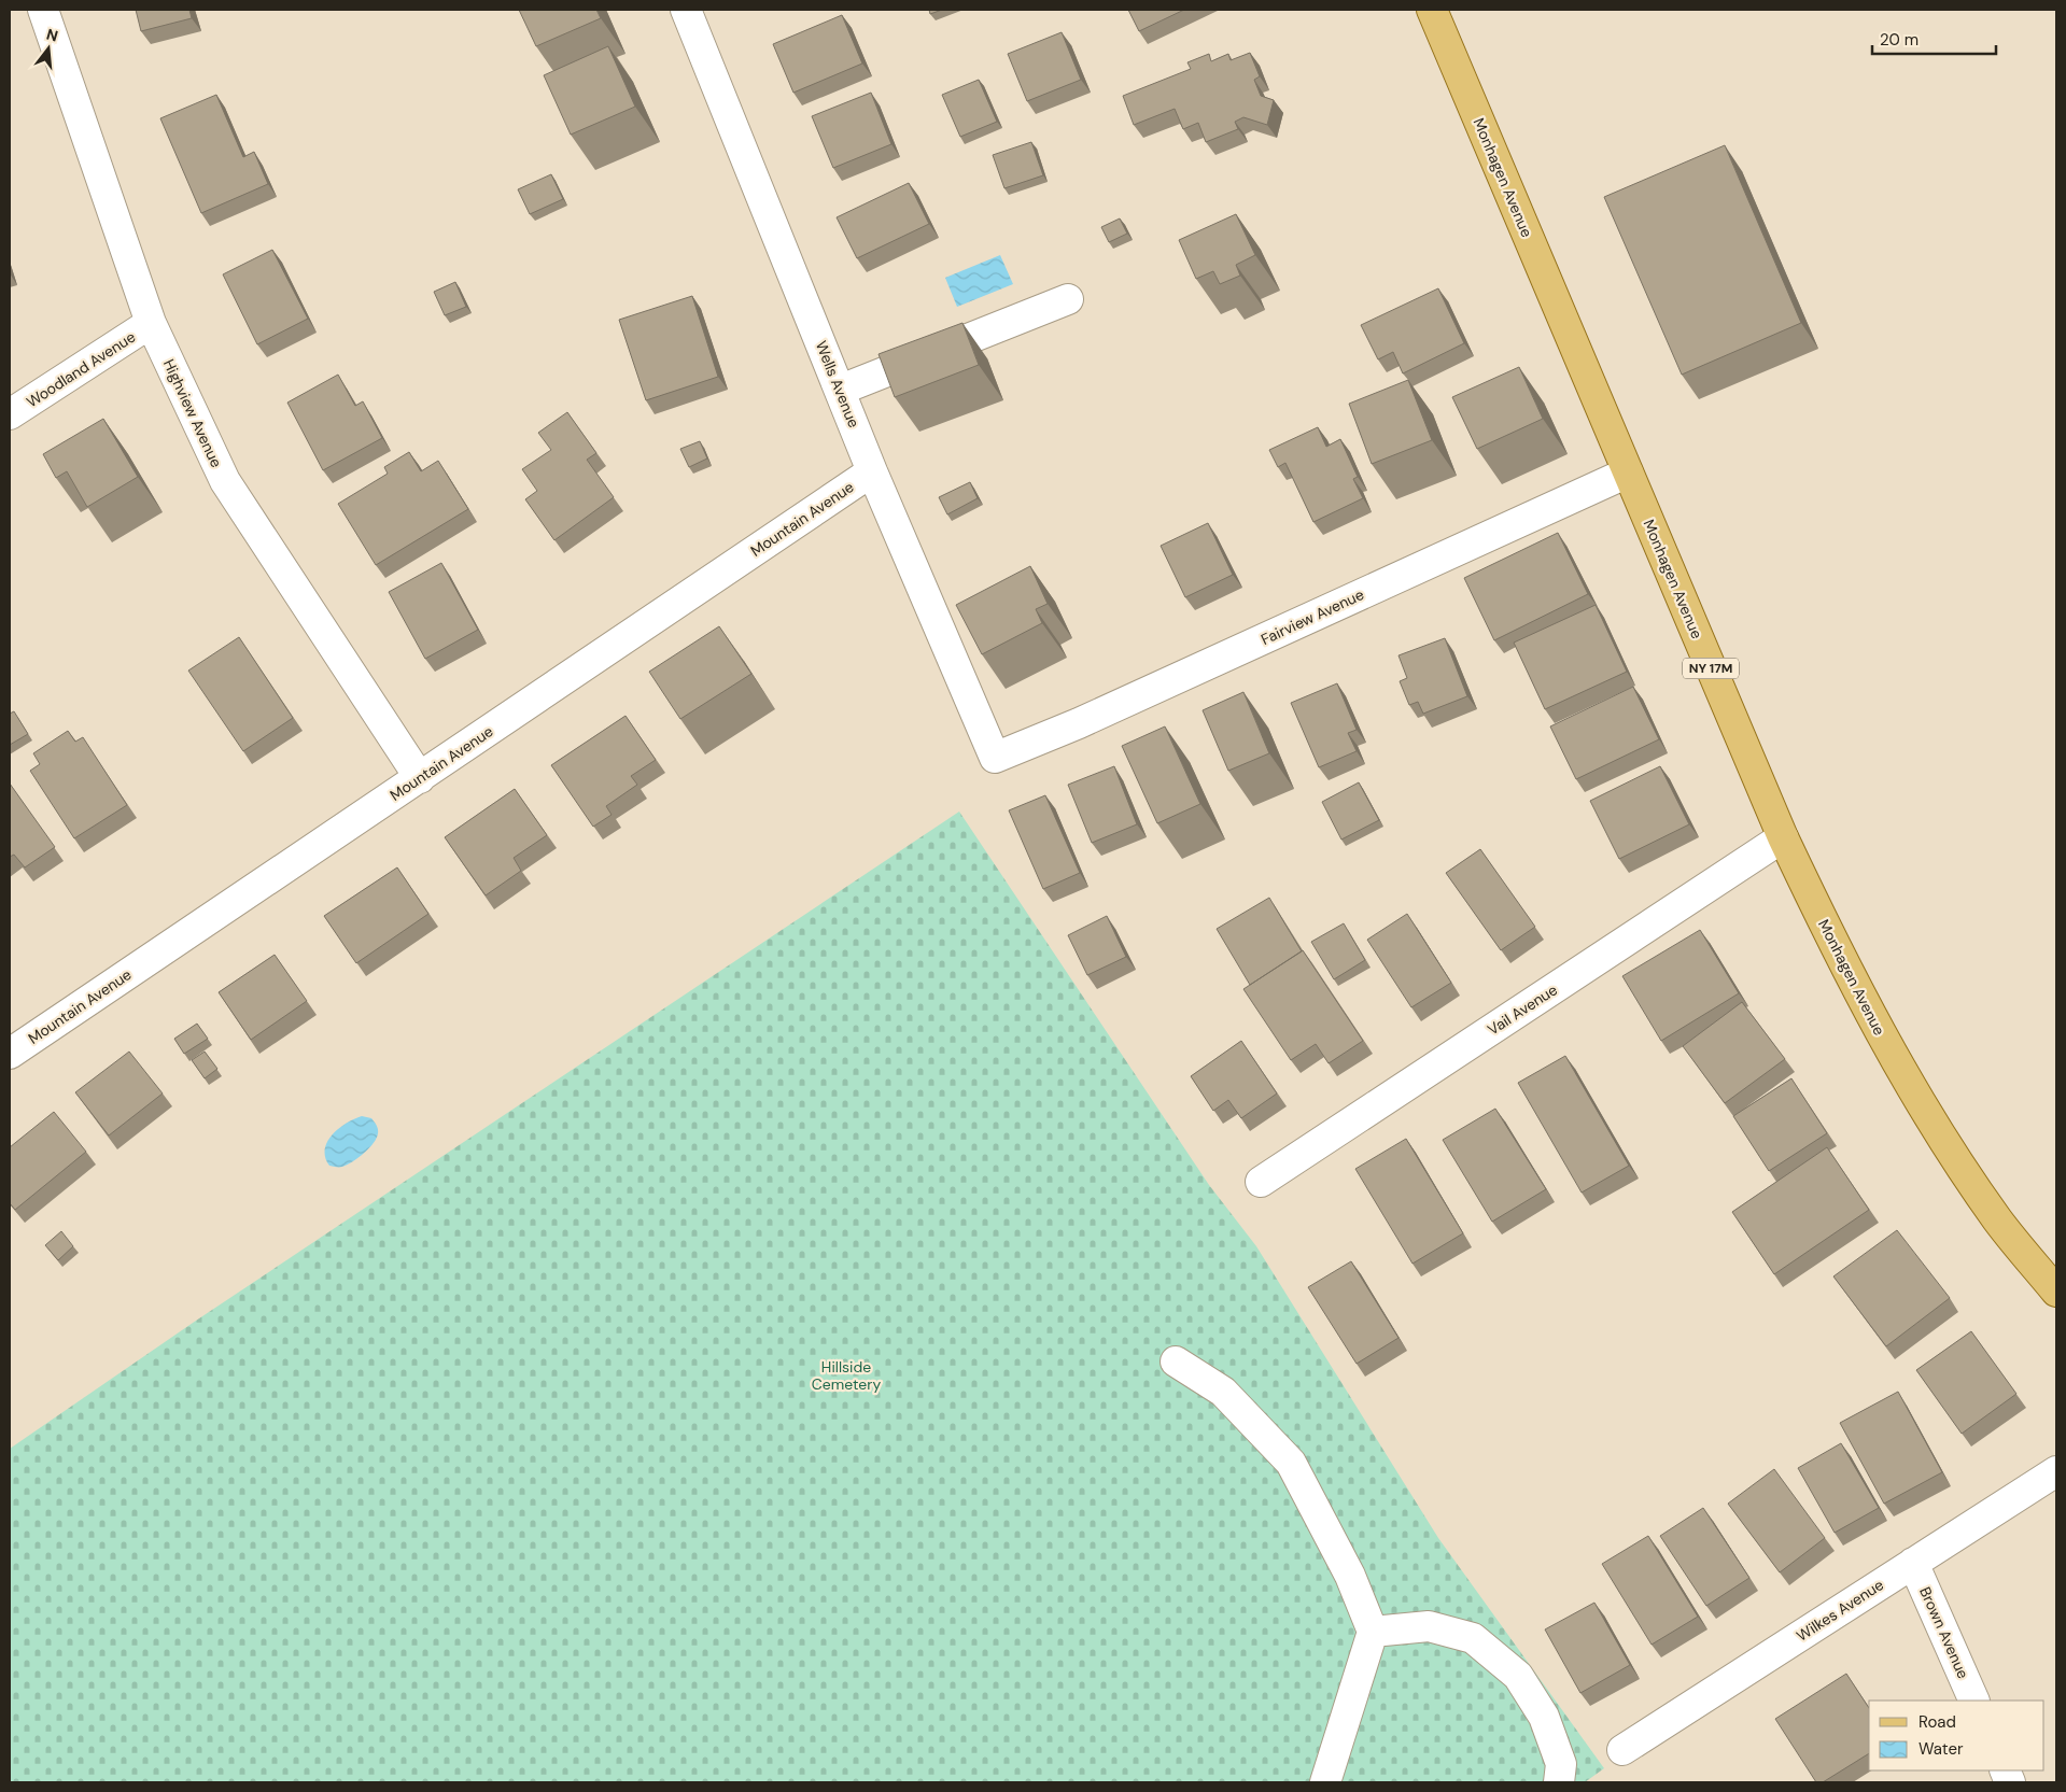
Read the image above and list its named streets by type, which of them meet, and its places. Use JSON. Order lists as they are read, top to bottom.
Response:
{
  "streets": {
    "main road": ["Monhagen Avenue", "NY 17M"],
    "street": [
      "Woodland Avenue",
      "Wells Avenue",
      "Highview Avenue",
      "Mountain Avenue",
      "Fairview Avenue",
      "Vail Avenue",
      "Wilkes Avenue",
      "Brown Avenue"
    ]
  },
  "crossings": [
    ["Monhagen Avenue", "Fairview Avenue"],
    ["Monhagen Avenue", "Vail Avenue"],
    ["Woodland Avenue", "Highview Avenue"],
    ["Wells Avenue", "Mountain Avenue"],
    ["Wells Avenue", "Fairview Avenue"],
    ["Highview Avenue", "Mountain Avenue"],
    ["Wilkes Avenue", "Brown Avenue"]
  ],
  "parks": ["Hillside Cemetery"],
  "legend": ["Road", "Water"],
  "scale_bar": "20 m",
  "north": "top"
}
